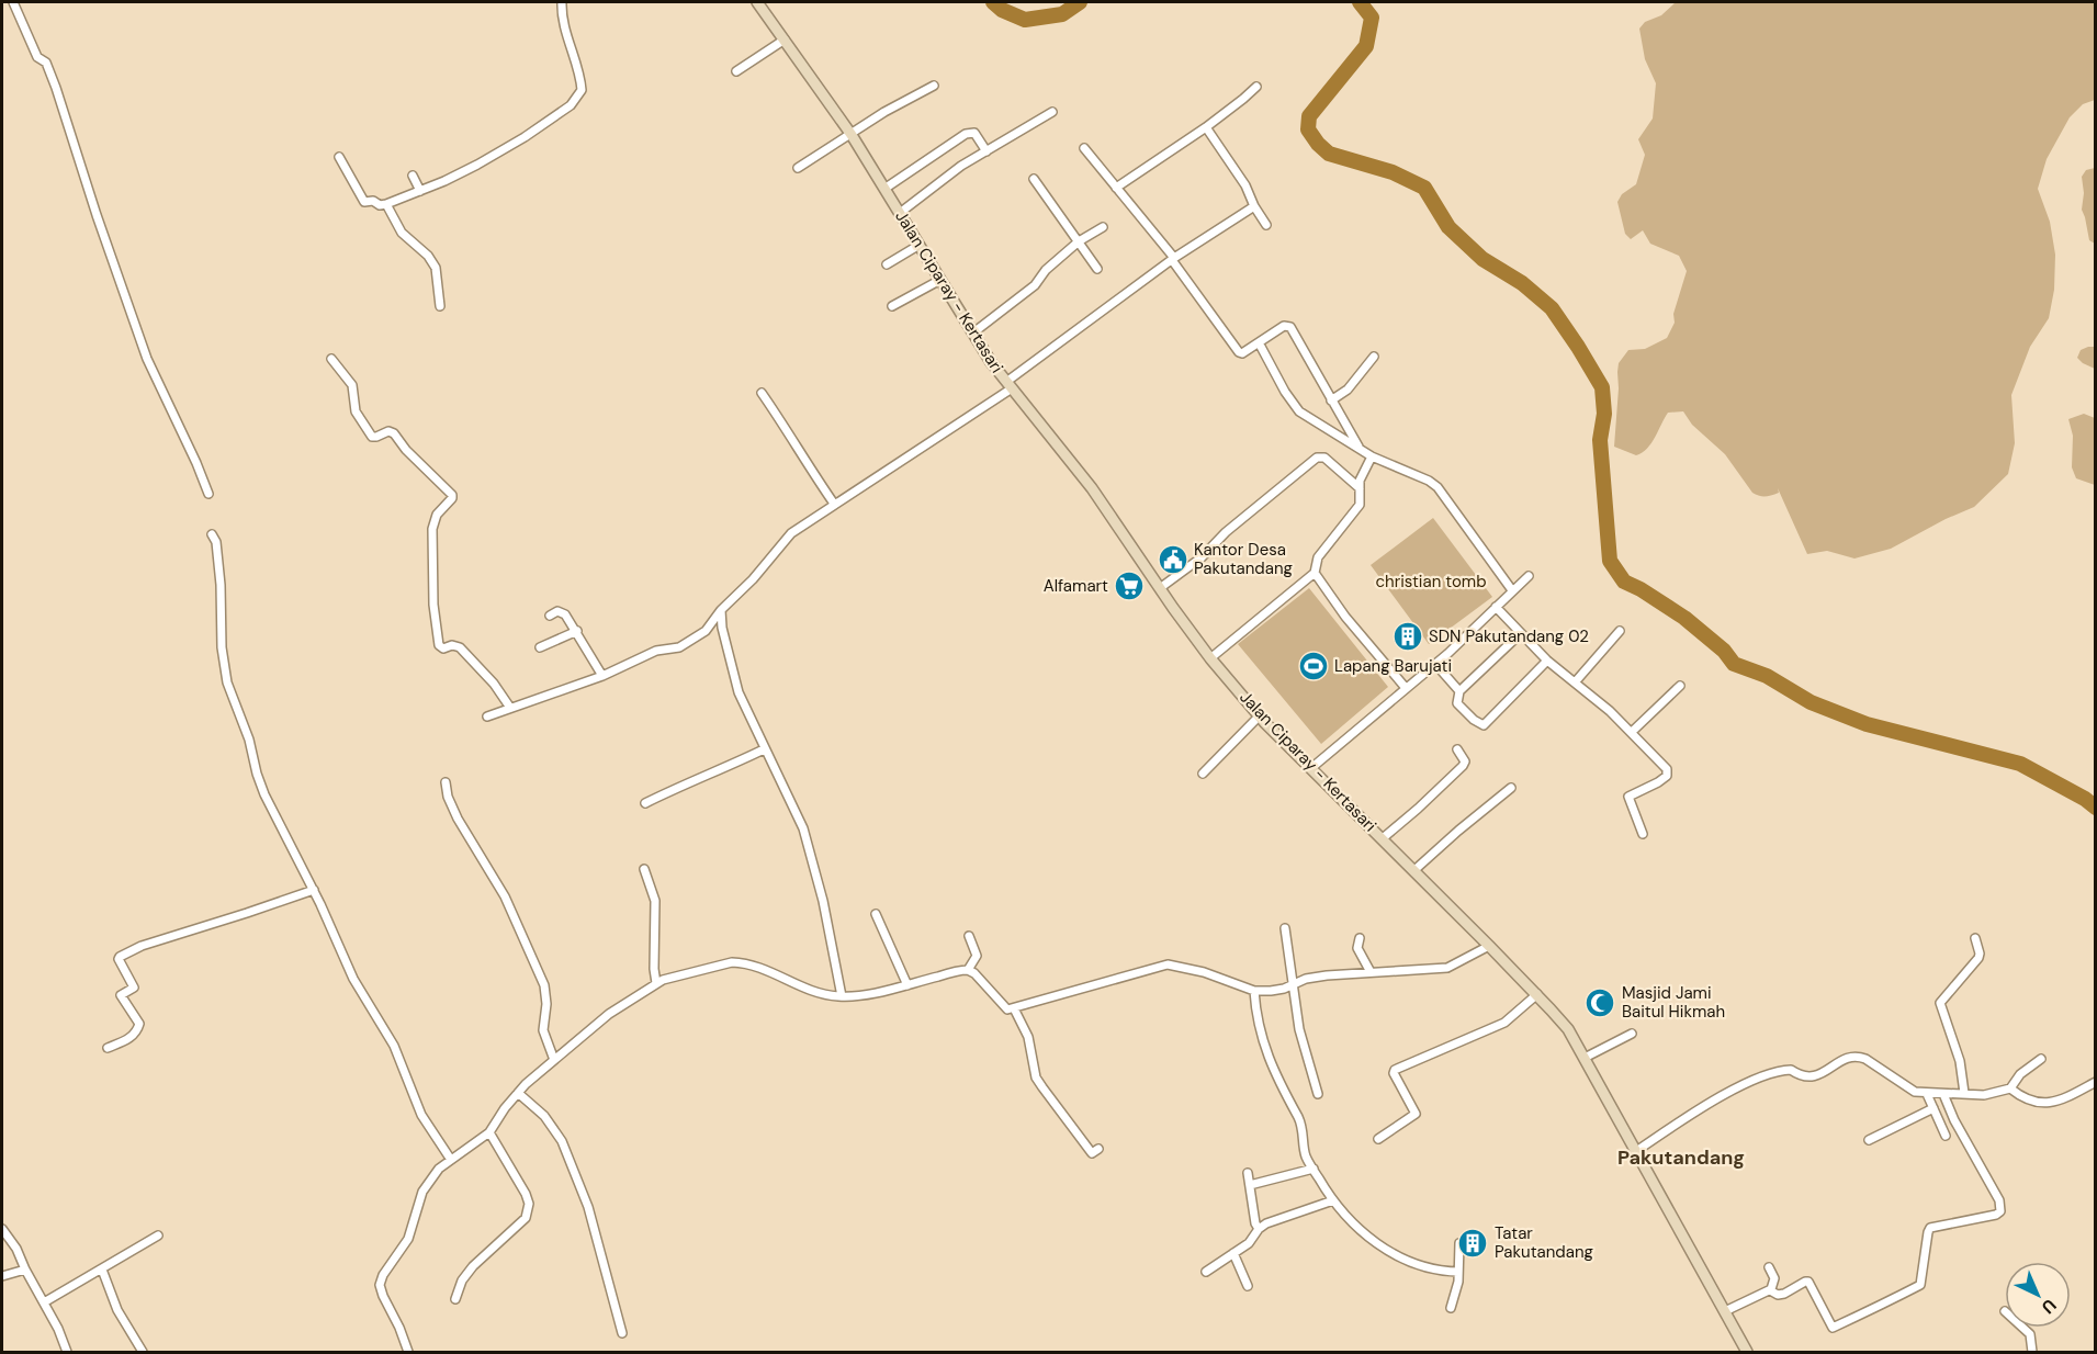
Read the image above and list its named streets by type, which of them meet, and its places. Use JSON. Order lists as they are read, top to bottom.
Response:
{
  "streets": {
    "main road": ["Jalan Ciparay - Kertasari"]
  },
  "districts": ["Pakutandang"],
  "parks": ["christian tomb"],
  "places": {
    "public building": ["Kantor Desa Pakutandang"],
    "supermarket": ["Alfamart"],
    "building": ["SDN Pakutandang 02", "Tatar Pakutandang"],
    "sports": ["Lapang Barujati"],
    "mosque": ["Masjid Jami Baitul Hikmah"]
  },
  "north": "bottom right"
}
